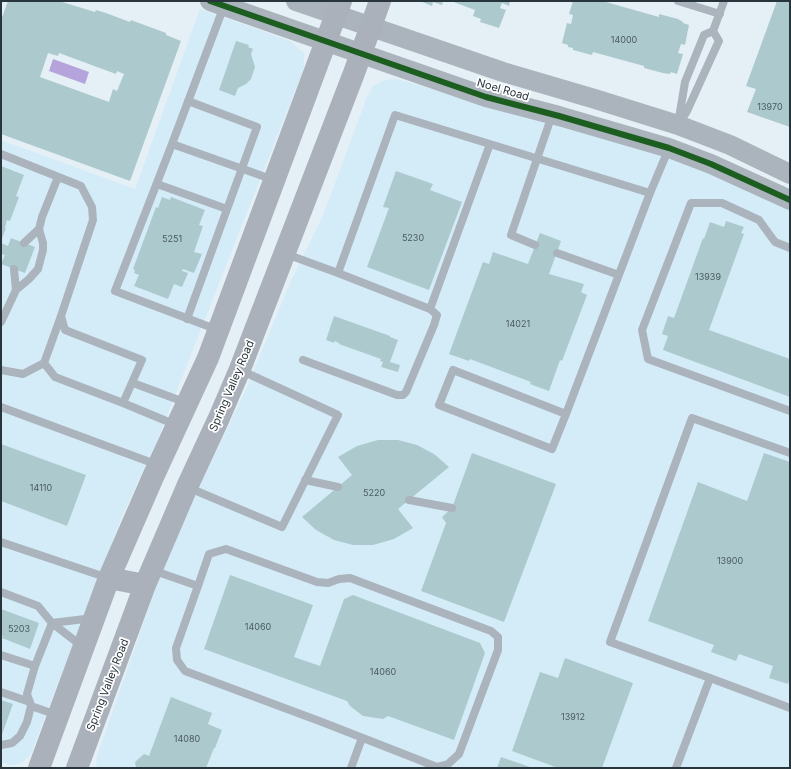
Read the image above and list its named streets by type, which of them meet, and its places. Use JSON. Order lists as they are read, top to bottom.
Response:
{
  "streets": {
    "main road": ["Spring Valley Road"],
    "street": ["Noel Road"]
  },
  "crossings": [
    ["Noel Road", "Spring Valley Road"]
  ],
  "house_numbers": [
    "14000",
    "13970",
    "5230",
    "5251",
    "13939",
    "14021",
    "14110",
    "5220",
    "13900",
    "14060",
    "5203",
    "14060",
    "13912",
    "14080"
  ]
}
